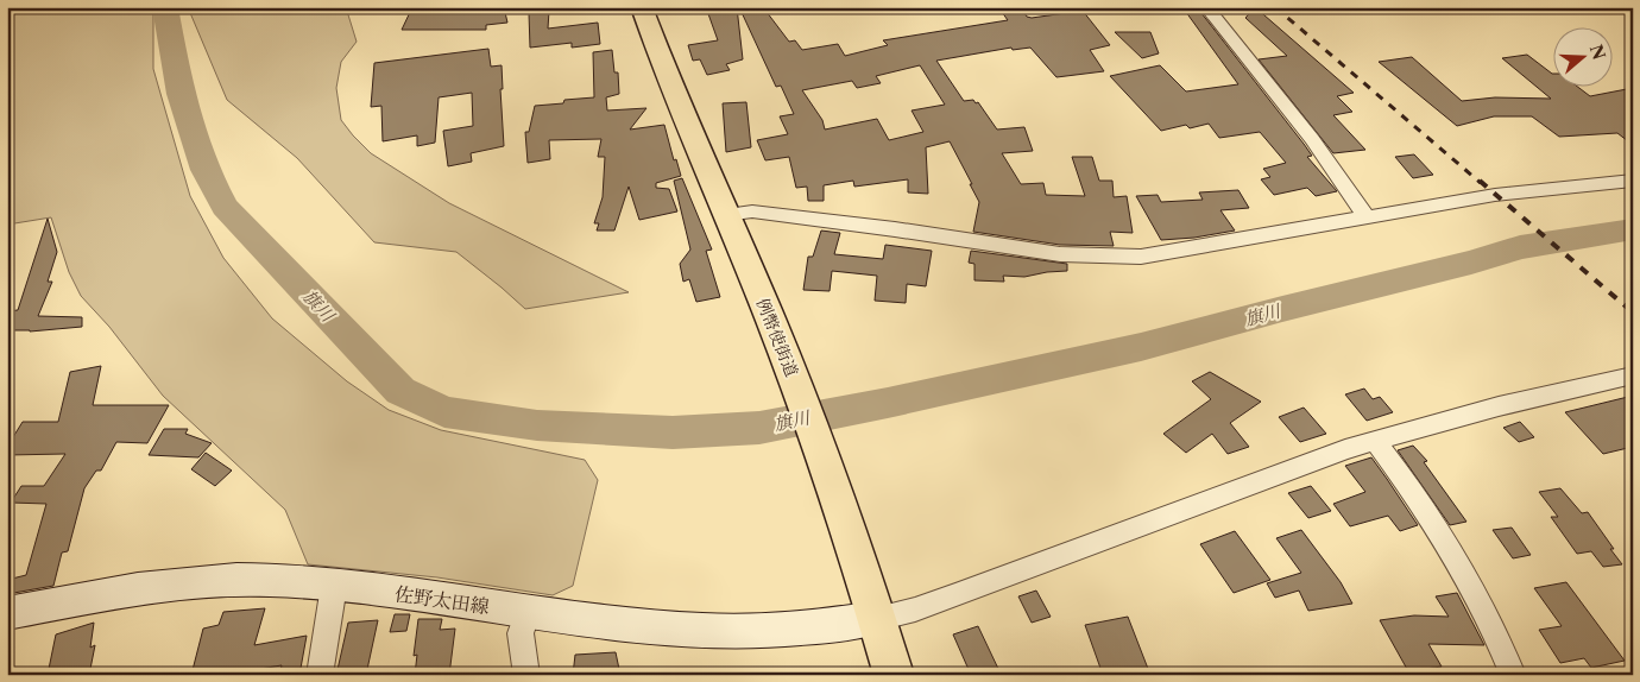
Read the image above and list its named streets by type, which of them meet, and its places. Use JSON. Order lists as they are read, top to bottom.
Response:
{
  "streets": {
    "main road": ["例幣使街道", "佐野太田線"]
  },
  "crossings": [
    ["例幣使街道", "佐野太田線"]
  ],
  "water": ["旗川"],
  "north": "right"
}
